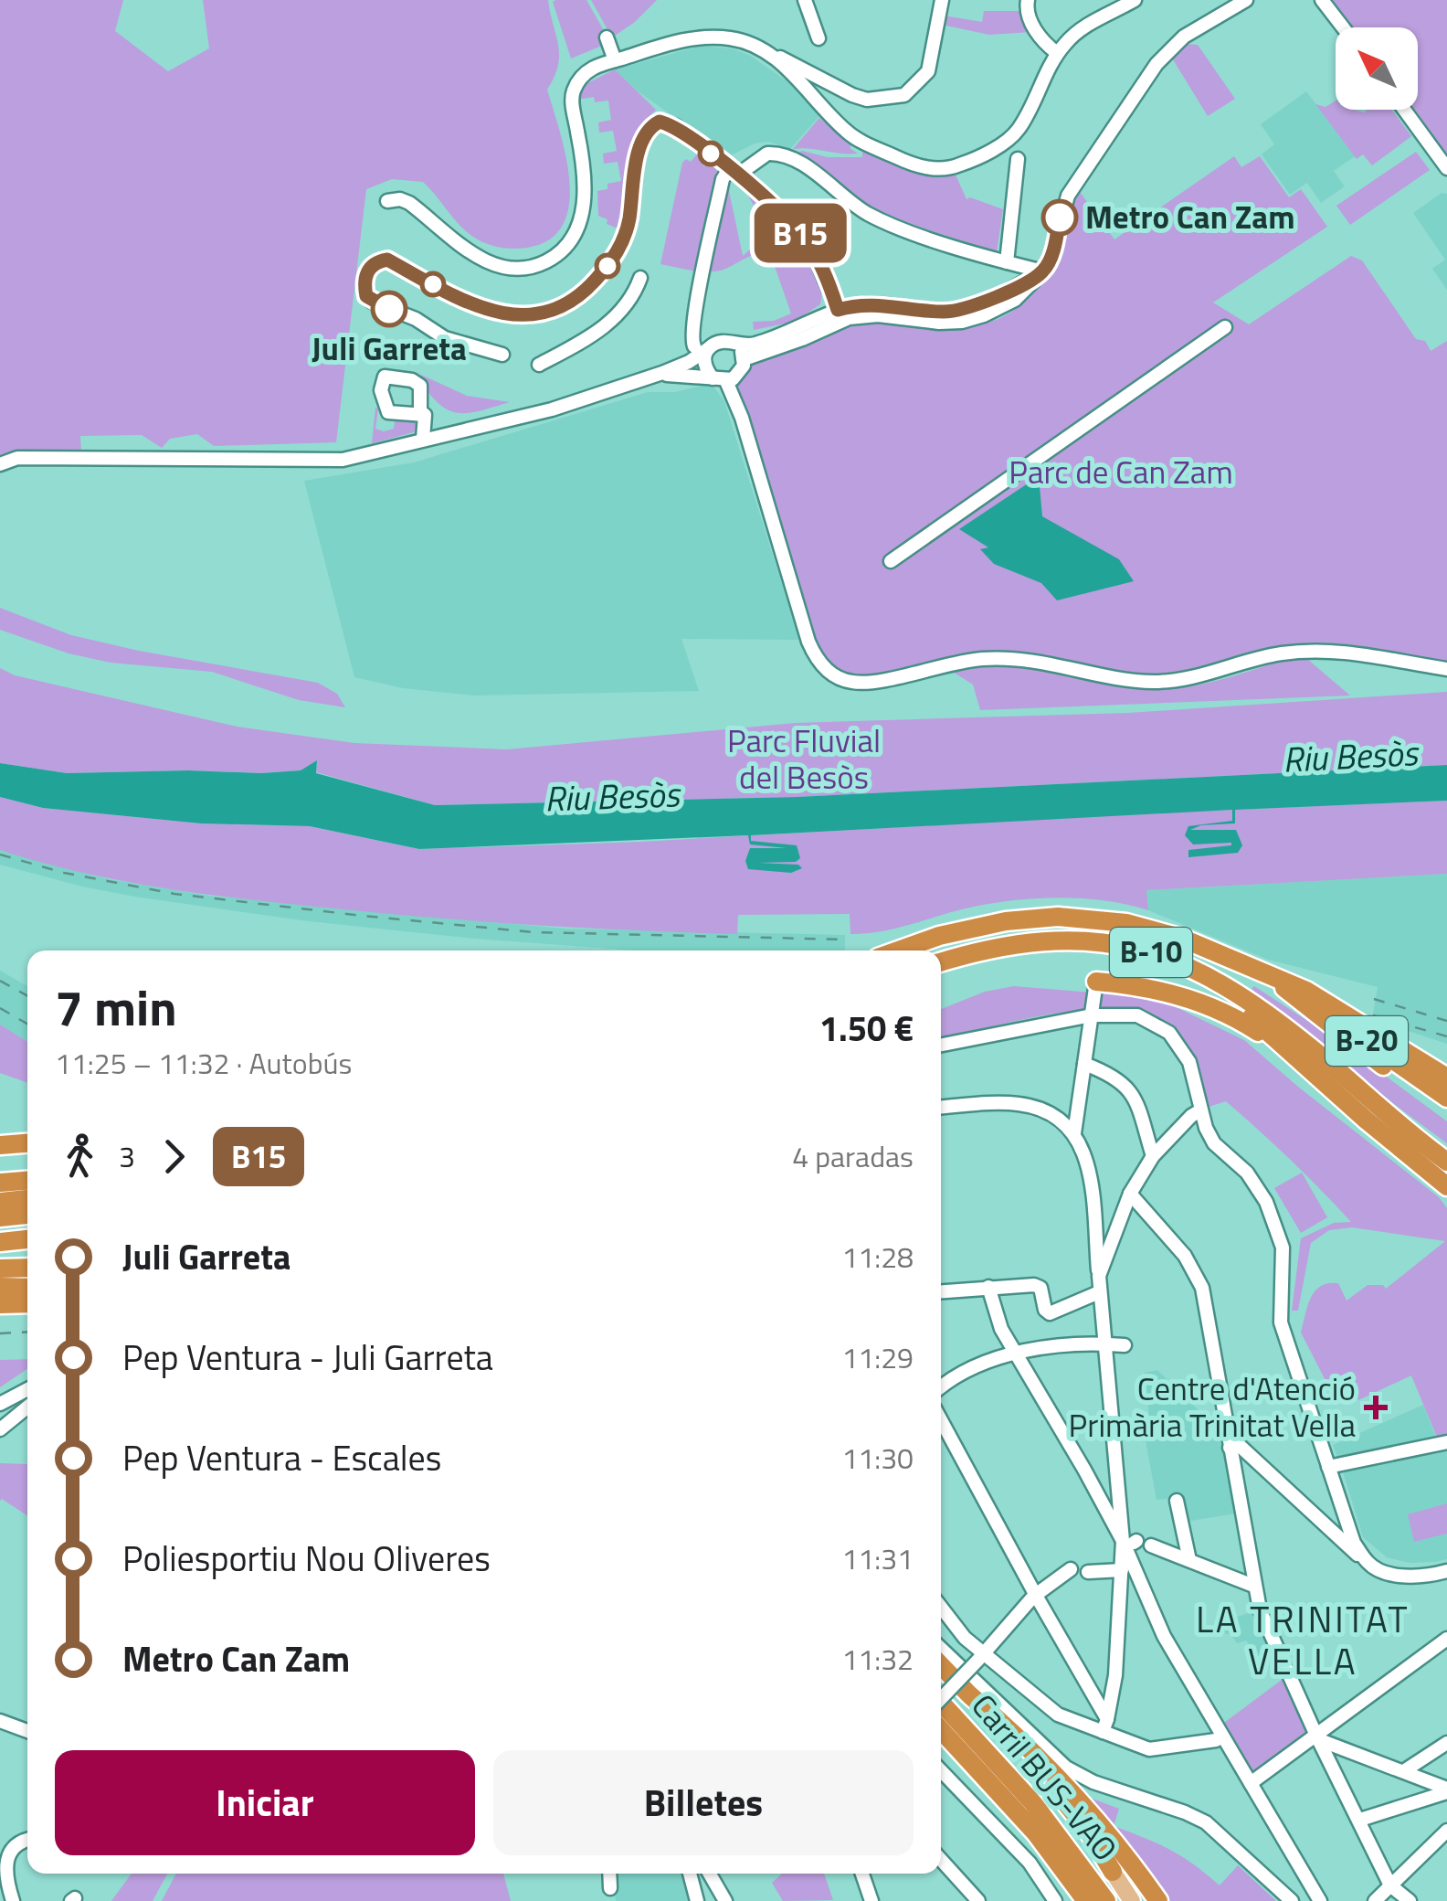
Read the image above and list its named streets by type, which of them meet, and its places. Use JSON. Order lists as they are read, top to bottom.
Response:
{
  "streets": {
    "highway": ["B-10", "B-20", "Carril BUS-VAO"]
  },
  "districts": ["LA TRINITAT VELLA"],
  "water": ["Riu Besòs"],
  "parks": ["Parc de Can Zam", "Parc Fluvial del Besòs"],
  "places": {
    "other": ["Metro Can Zam", "Juli Garreta"],
    "health": ["Centre d'Atenció Primària Trinitat Vella"]
  },
  "lines": ["bus line B15"],
  "north": "top left",
  "page": {
    "on_map": "B15",
    "heading": ["7 min", "11:25 – 11:32 · Autobús", "1.50 €"],
    "legs": ["3", "B15", "4 paradas"],
    "list": [
      {
        "name": "Juli Garreta",
        "value": "11:28"
      },
      {
        "name": "Pep Ventura - Juli Garreta",
        "value": "11:29"
      },
      {
        "name": "Pep Ventura - Escales",
        "value": "11:30"
      },
      {
        "name": "Poliesportiu Nou Oliveres",
        "value": "11:31"
      },
      {
        "name": "Metro Can Zam",
        "value": "11:32"
      }
    ],
    "buttons": ["Iniciar", "Billetes"]
  }
}
